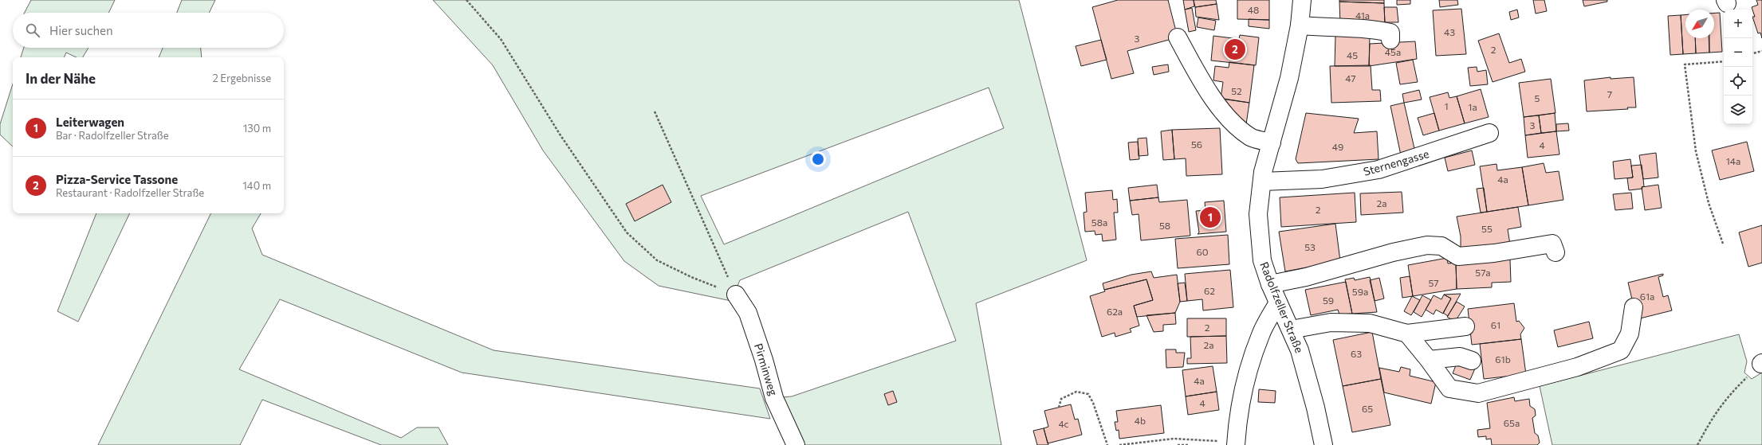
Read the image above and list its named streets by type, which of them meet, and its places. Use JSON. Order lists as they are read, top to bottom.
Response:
{
  "streets": {
    "main road": ["Sternengasse", "Radolfzeller Straße", "Pirminweg"]
  },
  "crossings": [
    ["Sternengasse", "Radolfzeller Straße"]
  ],
  "house_numbers": [
    "48",
    "41a",
    "43",
    "3",
    "2",
    "45a",
    "45",
    "47",
    "52",
    "7",
    "5",
    "1",
    "1a",
    "3",
    "56",
    "4",
    "49",
    "14a",
    "4a",
    "2a",
    "2",
    "58a",
    "58",
    "55",
    "53",
    "60",
    "57a",
    "57",
    "62",
    "59a",
    "61a",
    "59",
    "62a",
    "61",
    "2",
    "2a",
    "63",
    "61b",
    "4a",
    "4",
    "65",
    "4b",
    "65a",
    "4c"
  ],
  "north": "bottom left",
  "page": {
    "map_buttons": ["+", "−"],
    "search": "Hier suchen",
    "pins": ["2", "1"],
    "heading": ["In der Nähe", "2 Ergebnisse"],
    "list": [
      {
        "mark": "1",
        "name": "Leiterwagen",
        "note": "Bar · Radolfzeller Straße",
        "value": "130 m"
      },
      {
        "mark": "2",
        "name": "Pizza-Service Tassone",
        "note": "Restaurant · Radolfzeller Straße",
        "value": "140 m"
      }
    ]
  }
}
